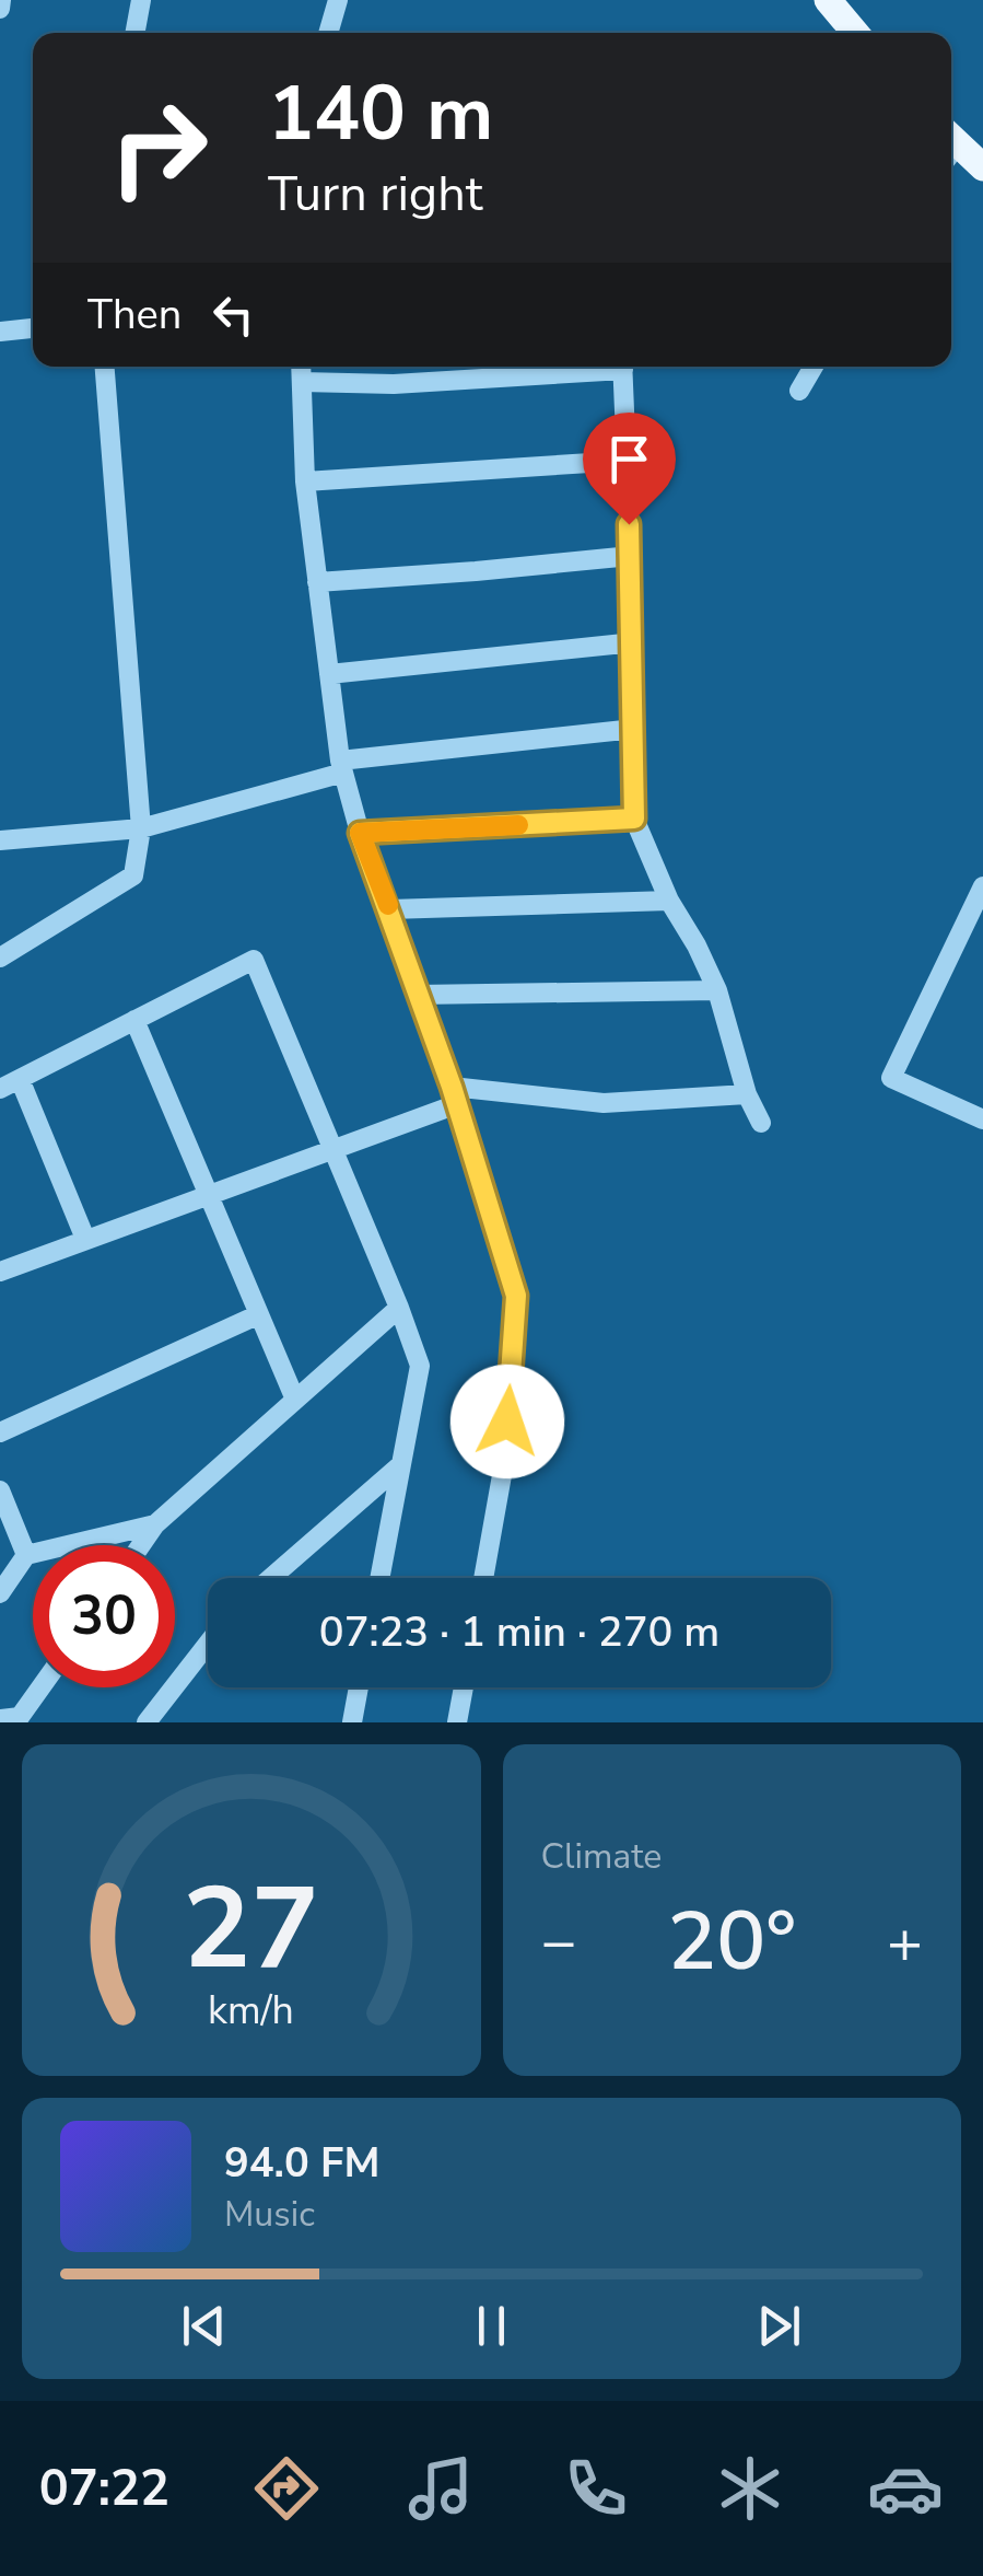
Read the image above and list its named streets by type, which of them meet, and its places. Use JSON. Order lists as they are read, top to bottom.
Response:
{
  "page": {
    "turn": ["140 m", "Turn right"],
    "then": "Then",
    "limit": "30",
    "trip": "07:23 · 1 min · 270 m",
    "tile": "Climate",
    "heat": ["−", "20°", "+"],
    "song": ["94.0 FM", "Music"],
    "tabs": "07:22",
    "gauge": ["27", "km/h"]
  }
}
